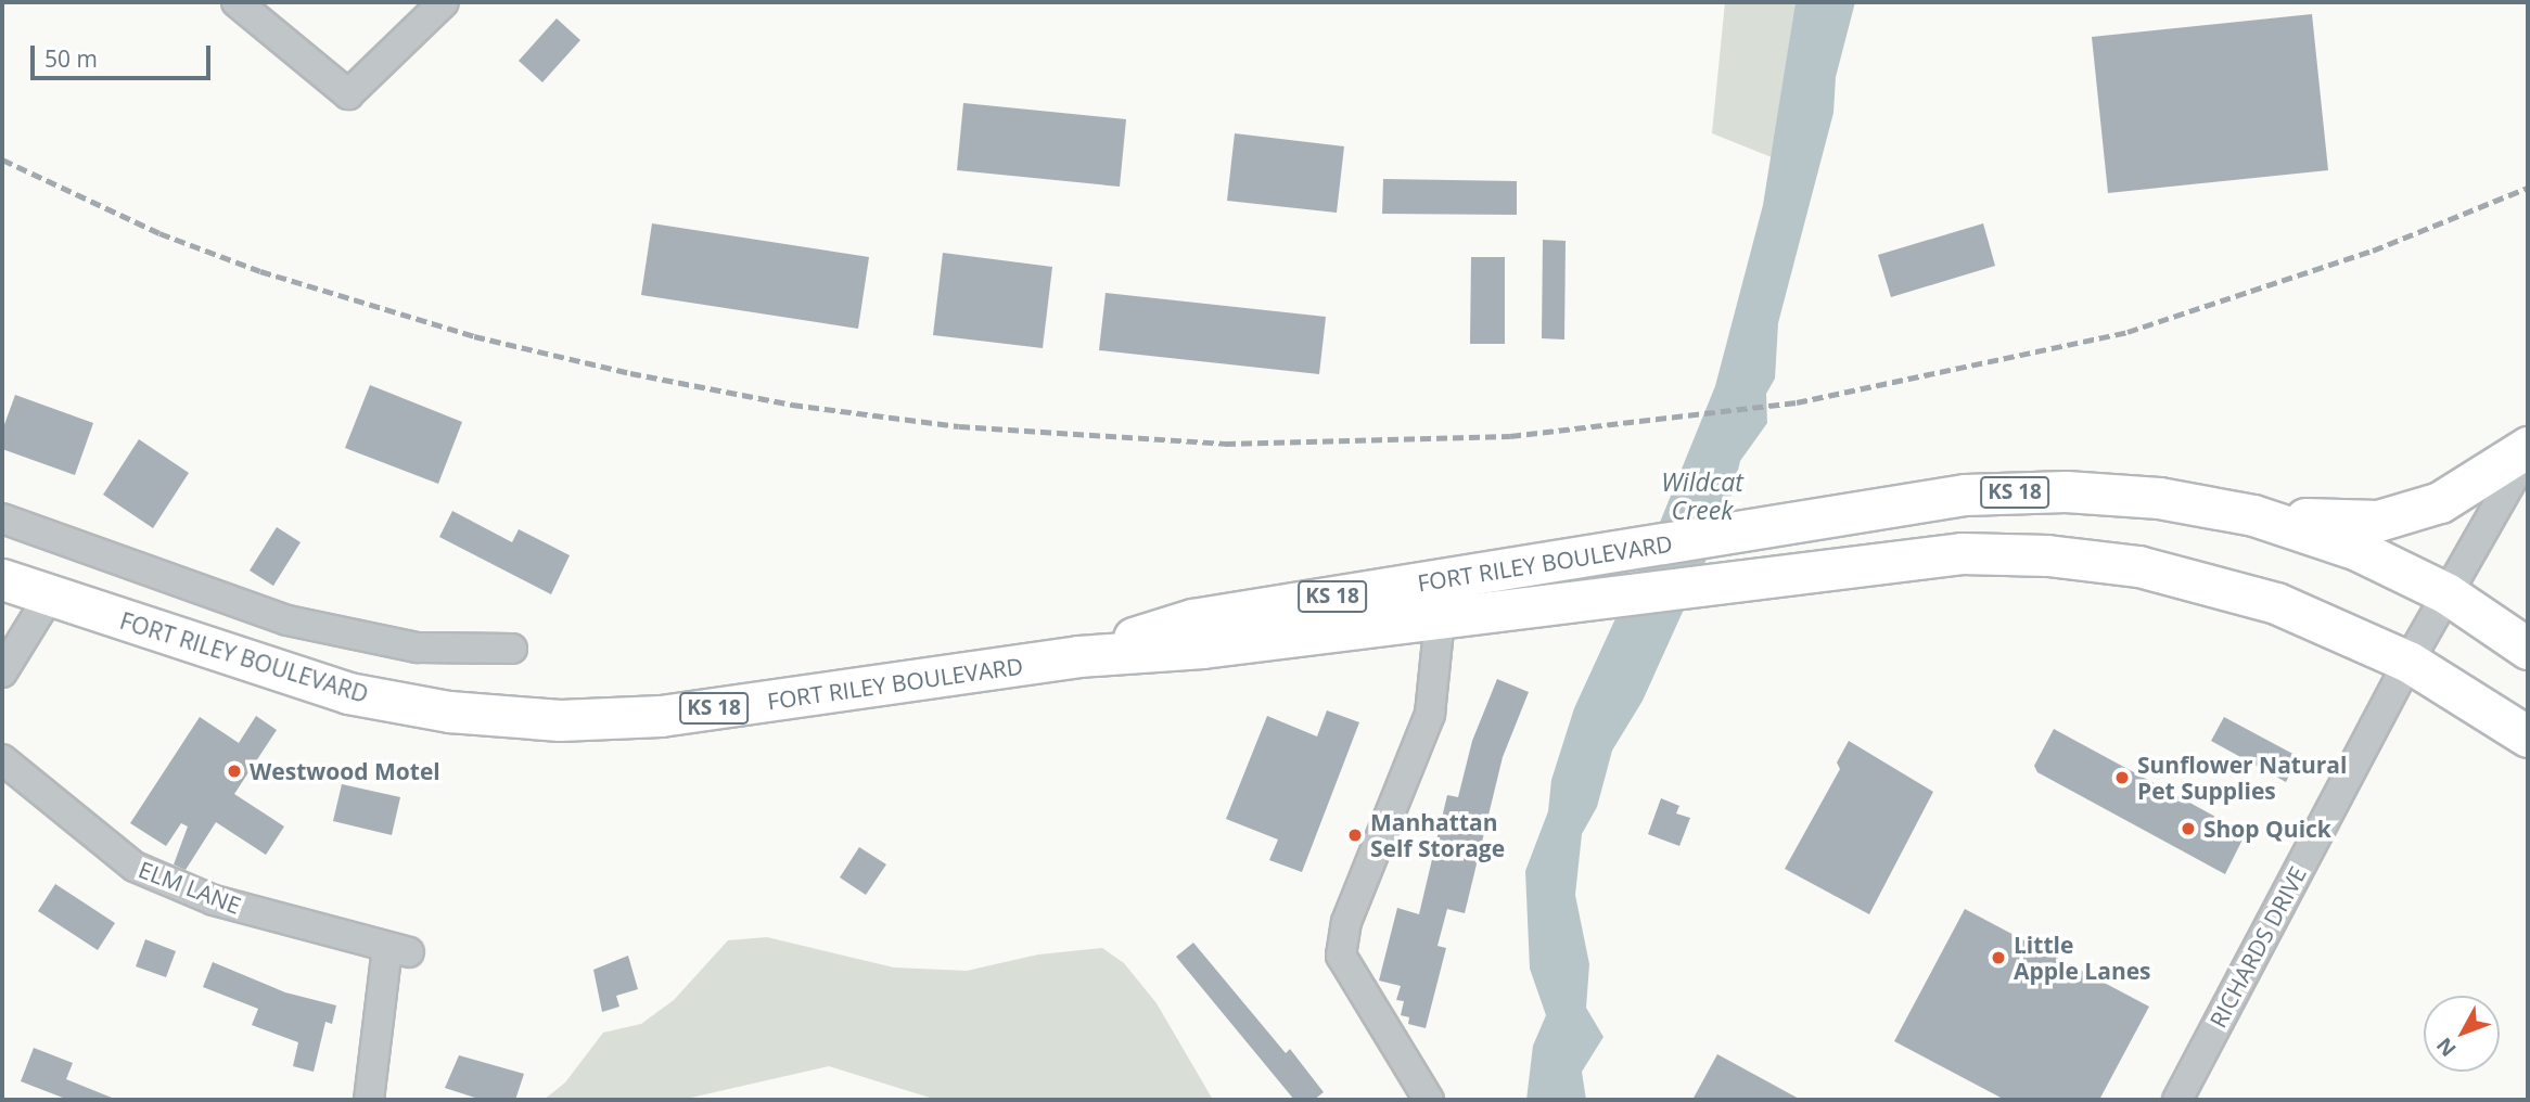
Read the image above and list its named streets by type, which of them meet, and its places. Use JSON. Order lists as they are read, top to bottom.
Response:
{
  "streets": {
    "highway": ["KS 18", "FORT RILEY BOULEVARD"],
    "street": ["ELM LANE", "RICHARDS DRIVE"]
  },
  "crossings": [
    ["FORT RILEY BOULEVARD", "RICHARDS DRIVE"]
  ],
  "water": ["Wildcat Creek"],
  "places": [
    "Westwood Motel",
    "Sunflower Natural Pet Supplies",
    "Shop Quick",
    "Manhattan Self Storage",
    "Little Apple Lanes"
  ],
  "scale_bar": "50 m",
  "north": "bottom left"
}
